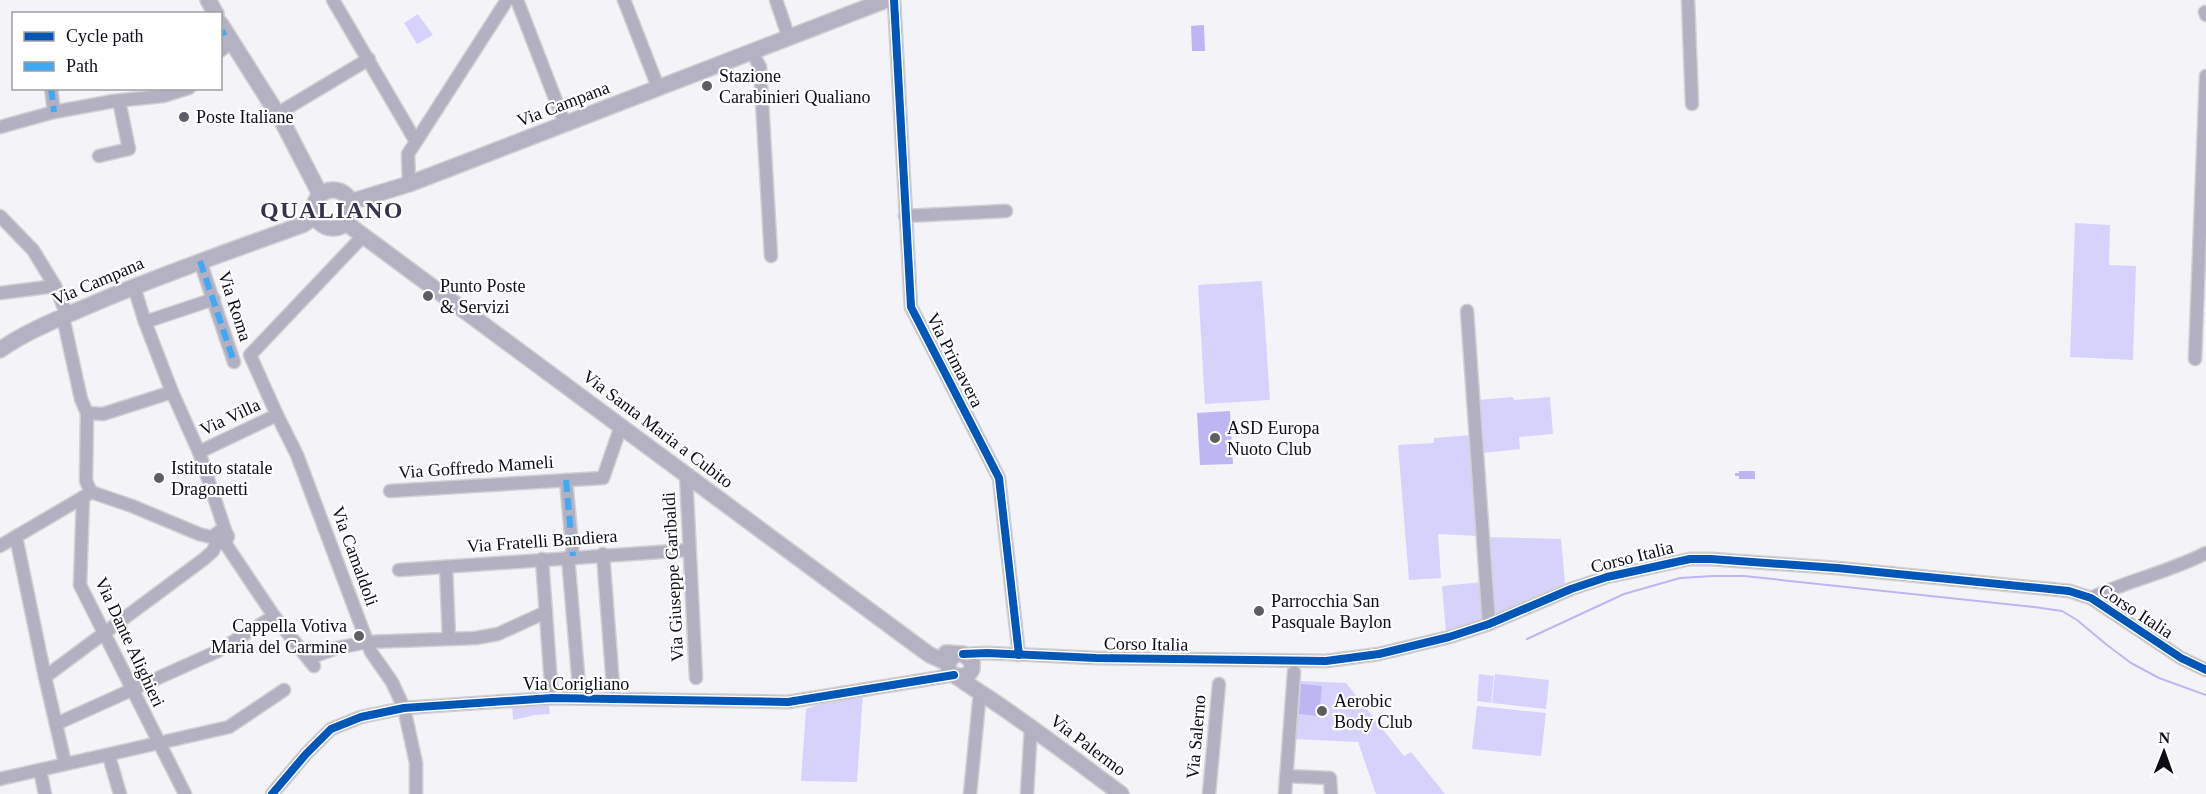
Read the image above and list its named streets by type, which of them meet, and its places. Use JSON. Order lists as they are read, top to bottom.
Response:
{
  "streets": {
    "main road": ["Via Campana", "Via Santa Maria a Cubito", "Via Palermo"],
    "street": [
      "Via Roma",
      "Via Primavera",
      "Via Villa",
      "Via Goffredo Mameli",
      "Via Fratelli Bandiera",
      "Via Camaldoli",
      "Corso Italia",
      "Via Giuseppe Garibaldi",
      "Via Dante Alighieri",
      "Via Corigliano",
      "Via Salerno"
    ]
  },
  "crossings": [
    ["Via Campana", "Via Roma"],
    ["Via Campana", "Via Santa Maria a Cubito"],
    ["Via Campana", "Via Dante Alighieri"],
    ["Via Primavera", "Corso Italia"],
    ["Via Villa", "Via Camaldoli"],
    ["Via Santa Maria a Cubito", "Via Goffredo Mameli"],
    ["Via Santa Maria a Cubito", "Via Camaldoli"],
    ["Via Santa Maria a Cubito", "Corso Italia"],
    ["Via Santa Maria a Cubito", "Via Giuseppe Garibaldi"],
    ["Via Santa Maria a Cubito", "Via Corigliano"],
    ["Via Santa Maria a Cubito", "Via Palermo"],
    ["Via Goffredo Mameli", "Via Fratelli Bandiera"],
    ["Via Goffredo Mameli", "Via Corigliano"],
    ["Via Fratelli Bandiera", "Via Giuseppe Garibaldi"],
    ["Via Camaldoli", "Via Corigliano"],
    ["Corso Italia", "Via Corigliano"],
    ["Corso Italia", "Via Palermo"],
    ["Via Corigliano", "Via Palermo"]
  ],
  "districts": ["QUALIANO"],
  "places": [
    "Stazione Carabinieri Qualiano",
    "Poste Italiane",
    "Punto Poste & Servizi",
    "ASD Europa Nuoto Club",
    "Istituto statale Dragonetti",
    "Parrocchia San Pasquale Baylon",
    "Cappella Votiva Maria del Carmine",
    "Aerobic Body Club"
  ],
  "legend": ["Cycle path", "Path"],
  "north": "top"
}
